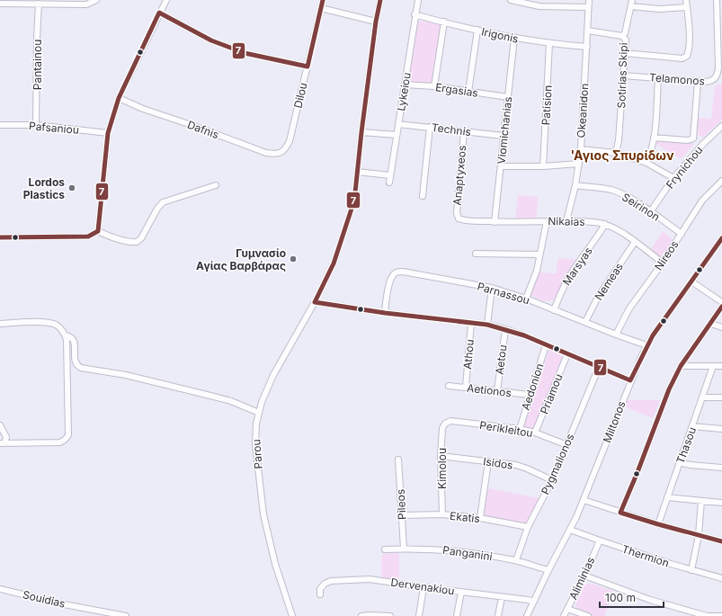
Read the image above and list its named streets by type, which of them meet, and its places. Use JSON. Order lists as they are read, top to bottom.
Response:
{
  "streets": {
    "street": [
      "Irigonis",
      "Pantainou",
      "Sotirias Skipi",
      "Telamonos",
      "Ergasias",
      "Lykeiou",
      "Dilou",
      "Patision",
      "Okeanidon",
      "Pafsaniou",
      "Dafnis",
      "Technis",
      "Viomichanias",
      "Frynichou",
      "Anaptyxeos",
      "Seirinon",
      "Nikaias",
      "Nireos",
      "Marsyas",
      "Nemeas",
      "Parnassou",
      "Athou",
      "Aetou",
      "Aedonion",
      "Aetionos",
      "Priamou",
      "Miltonos",
      "Perikleitou",
      "Thasou",
      "Parou",
      "Isidos",
      "Pygmalionos",
      "Kimolou",
      "Pileos",
      "Ekatis",
      "Panganini",
      "Thermion",
      "Aliminias",
      "Dervenakiou",
      "Souidias"
    ]
  },
  "crossings": [
    ["Irigonis", "Lykeiou"],
    ["Irigonis", "Patision"],
    ["Irigonis", "Okeanidon"],
    ["Irigonis", "Viomichanias"],
    ["Pantainou", "Pafsaniou"],
    ["Sotirias Skipi", "Telamonos"],
    ["Ergasias", "Lykeiou"],
    ["Ergasias", "Viomichanias"],
    ["Lykeiou", "Technis"],
    ["Dilou", "Dafnis"],
    ["Okeanidon", "Seirinon"],
    ["Okeanidon", "Nikaias"],
    ["Technis", "Viomichanias"],
    ["Technis", "Anaptyxeos"],
    ["Viomichanias", "Nikaias"],
    ["Frynichou", "Seirinon"],
    ["Anaptyxeos", "Nikaias"],
    ["Seirinon", "Nireos"],
    ["Nikaias", "Nireos"],
    ["Nikaias", "Marsyas"],
    ["Nikaias", "Nemeas"],
    ["Nireos", "Parnassou"],
    ["Marsyas", "Parnassou"],
    ["Nemeas", "Parnassou"],
    ["Parnassou", "Miltonos"],
    ["Athou", "Aetionos"],
    ["Aetou", "Aetionos"],
    ["Aedonion", "Aetionos"],
    ["Aedonion", "Perikleitou"],
    ["Priamou", "Perikleitou"],
    ["Miltonos", "Panganini"],
    ["Miltonos", "Thermion"],
    ["Miltonos", "Dervenakiou"],
    ["Perikleitou", "Pygmalionos"],
    ["Perikleitou", "Kimolou"],
    ["Isidos", "Pygmalionos"],
    ["Isidos", "Kimolou"],
    ["Pygmalionos", "Ekatis"],
    ["Pygmalionos", "Panganini"],
    ["Kimolou", "Ekatis"],
    ["Pileos", "Ekatis"],
    ["Pileos", "Panganini"],
    ["Thermion", "Aliminias"]
  ],
  "districts": ["'Αγιος Σπυρίδων"],
  "places": ["Lordos Plastics", "Γυμνασίο Αγίας Βαρβάρας"],
  "lines": ["transit line 7"],
  "scale_bar": "100 m"
}
